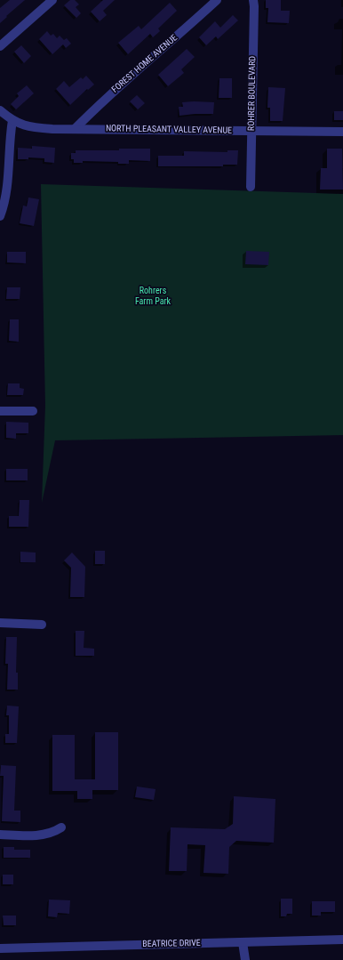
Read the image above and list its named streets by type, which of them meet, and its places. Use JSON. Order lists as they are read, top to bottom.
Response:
{
  "streets": {
    "street": [
      "FOREST HOME AVENUE",
      "ROHRER BOULEVARD",
      "NORTH PLEASANT VALLEY AVENUE",
      "BEATRICE DRIVE"
    ]
  },
  "crossings": [
    ["FOREST HOME AVENUE", "NORTH PLEASANT VALLEY AVENUE"],
    ["ROHRER BOULEVARD", "NORTH PLEASANT VALLEY AVENUE"]
  ],
  "parks": ["Rohrers Farm Park"]
}
